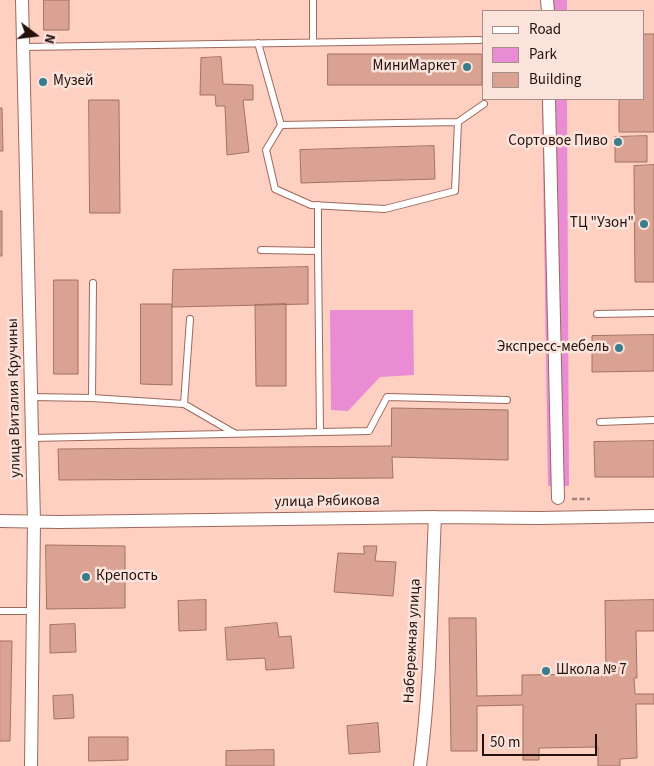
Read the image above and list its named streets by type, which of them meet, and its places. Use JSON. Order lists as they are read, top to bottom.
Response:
{
  "streets": {
    "street": ["улица Виталия Кручины", "улица Рябикова", "Набережная улица"]
  },
  "crossings": [
    ["улица Виталия Кручины", "улица Рябикова"],
    ["улица Рябикова", "Набережная улица"]
  ],
  "places": [
    "МиниМаркет",
    "Музей",
    "Сортовое Пиво",
    "ТЦ \"Узон\"",
    "Экспресс-мебель",
    "Крепость",
    "Школа № 7"
  ],
  "legend": ["Road", "Park", "Building"],
  "scale_bar": "50 m",
  "north": "right"
}
